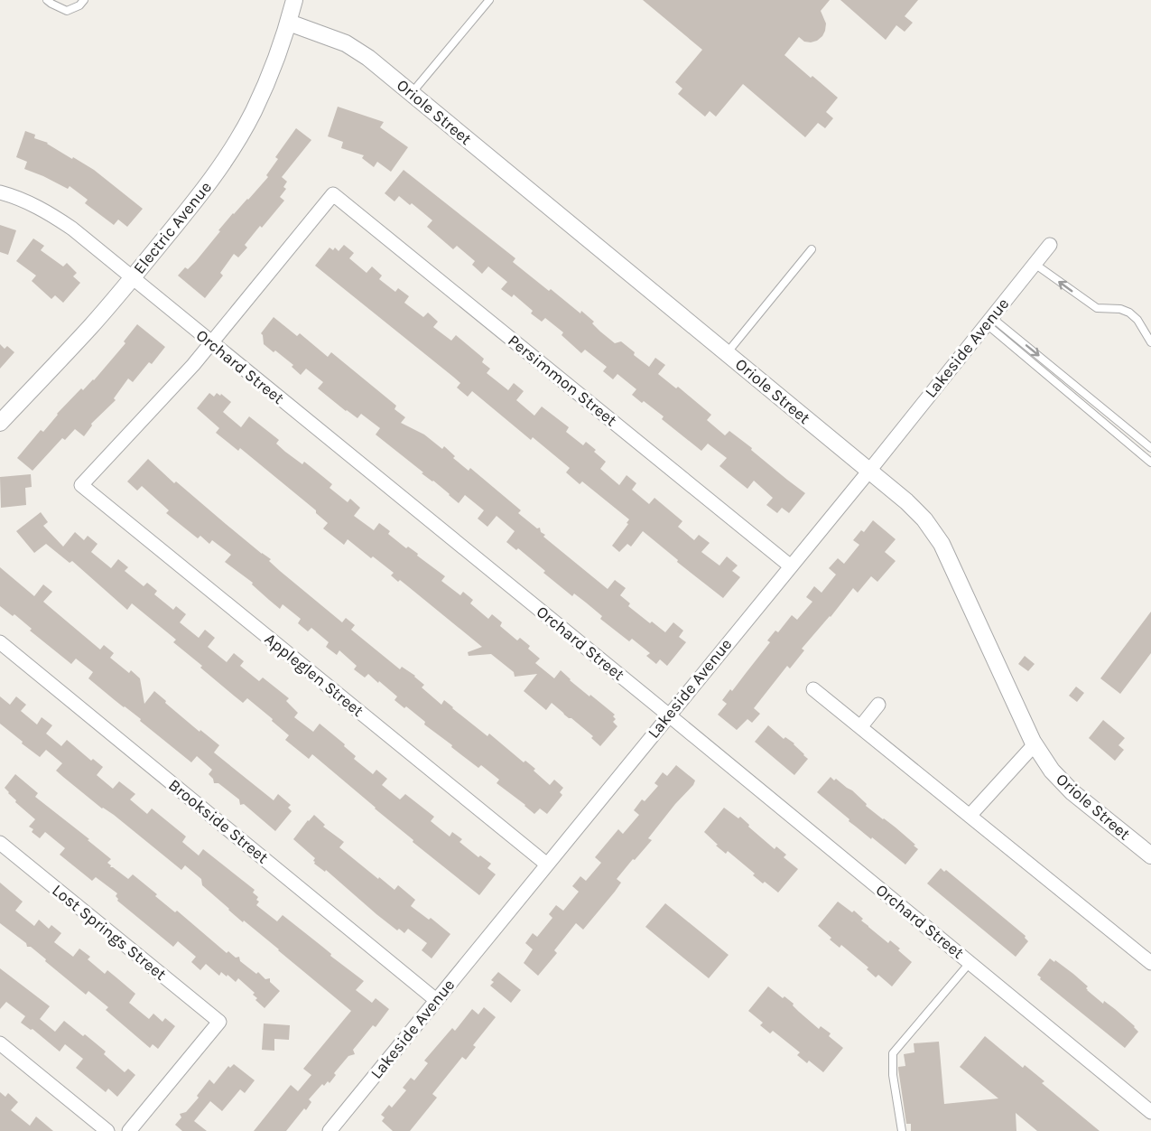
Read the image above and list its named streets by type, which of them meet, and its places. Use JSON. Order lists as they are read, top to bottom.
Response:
{
  "streets": {
    "street": [
      "Oriole Street",
      "Electric Avenue",
      "Lakeside Avenue",
      "Orchard Street",
      "Persimmon Street",
      "Appleglen Street",
      "Brookside Street",
      "Lost Springs Street"
    ]
  },
  "crossings": [
    ["Oriole Street", "Electric Avenue"],
    ["Oriole Street", "Lakeside Avenue"],
    ["Electric Avenue", "Orchard Street"],
    ["Lakeside Avenue", "Orchard Street"],
    ["Lakeside Avenue", "Persimmon Street"],
    ["Lakeside Avenue", "Appleglen Street"],
    ["Lakeside Avenue", "Brookside Street"],
    ["Orchard Street", "Persimmon Street"],
    ["Orchard Street", "Appleglen Street"],
    ["Persimmon Street", "Appleglen Street"]
  ]
}
